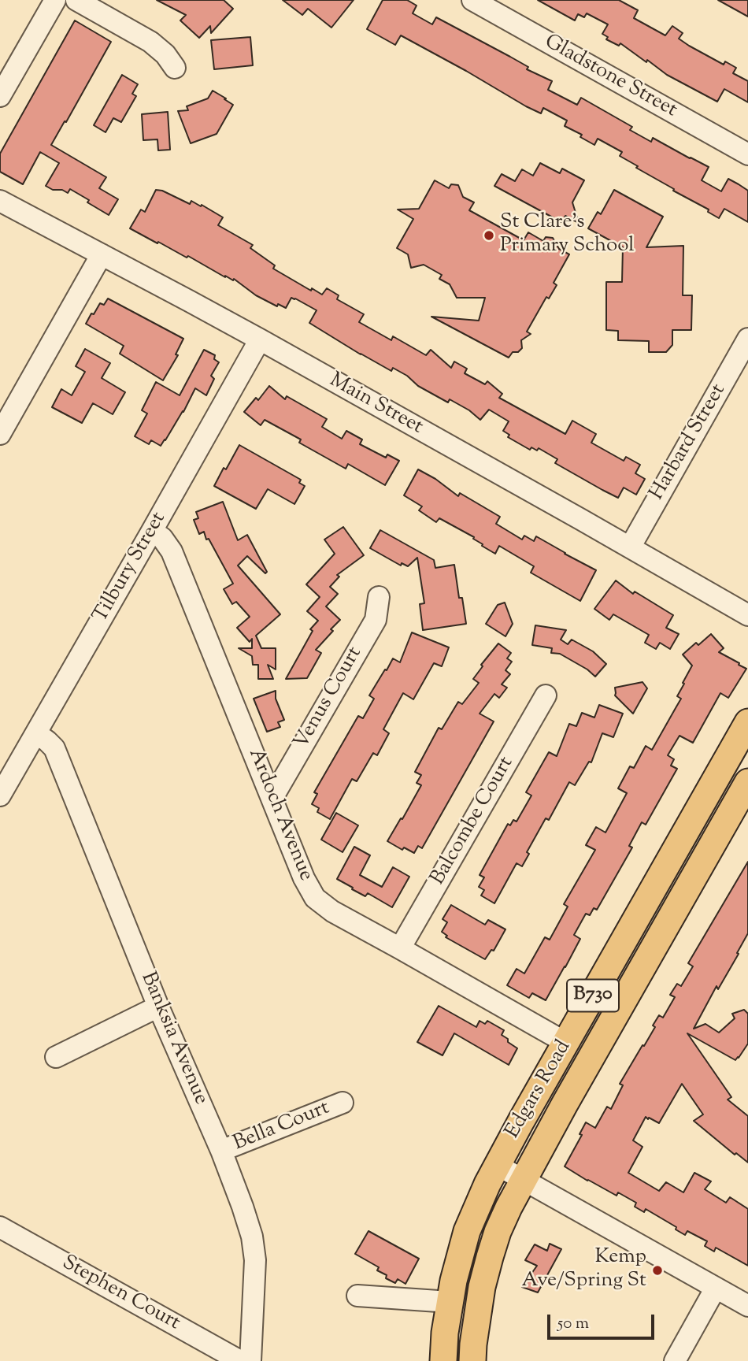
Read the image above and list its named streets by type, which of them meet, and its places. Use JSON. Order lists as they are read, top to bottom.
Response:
{
  "streets": {
    "main road": ["B730", "Edgars Road"],
    "street": [
      "Gladstone Street",
      "Main Street",
      "Harbard Street",
      "Tilbury Street",
      "Venus Court",
      "Ardoch Avenue",
      "Balcombe Court",
      "Banksia Avenue",
      "Bella Court",
      "Stephen Court"
    ]
  },
  "crossings": [
    ["Main Street", "Harbard Street"],
    ["Main Street", "Tilbury Street"],
    ["Tilbury Street", "Ardoch Avenue"],
    ["Tilbury Street", "Banksia Avenue"],
    ["Venus Court", "Ardoch Avenue"],
    ["Ardoch Avenue", "Balcombe Court"],
    ["Ardoch Avenue", "Edgars Road"],
    ["Banksia Avenue", "Bella Court"]
  ],
  "places": ["St Clare's Primary School", "Kemp Ave/Spring St"],
  "scale_bar": "50 m"
}
